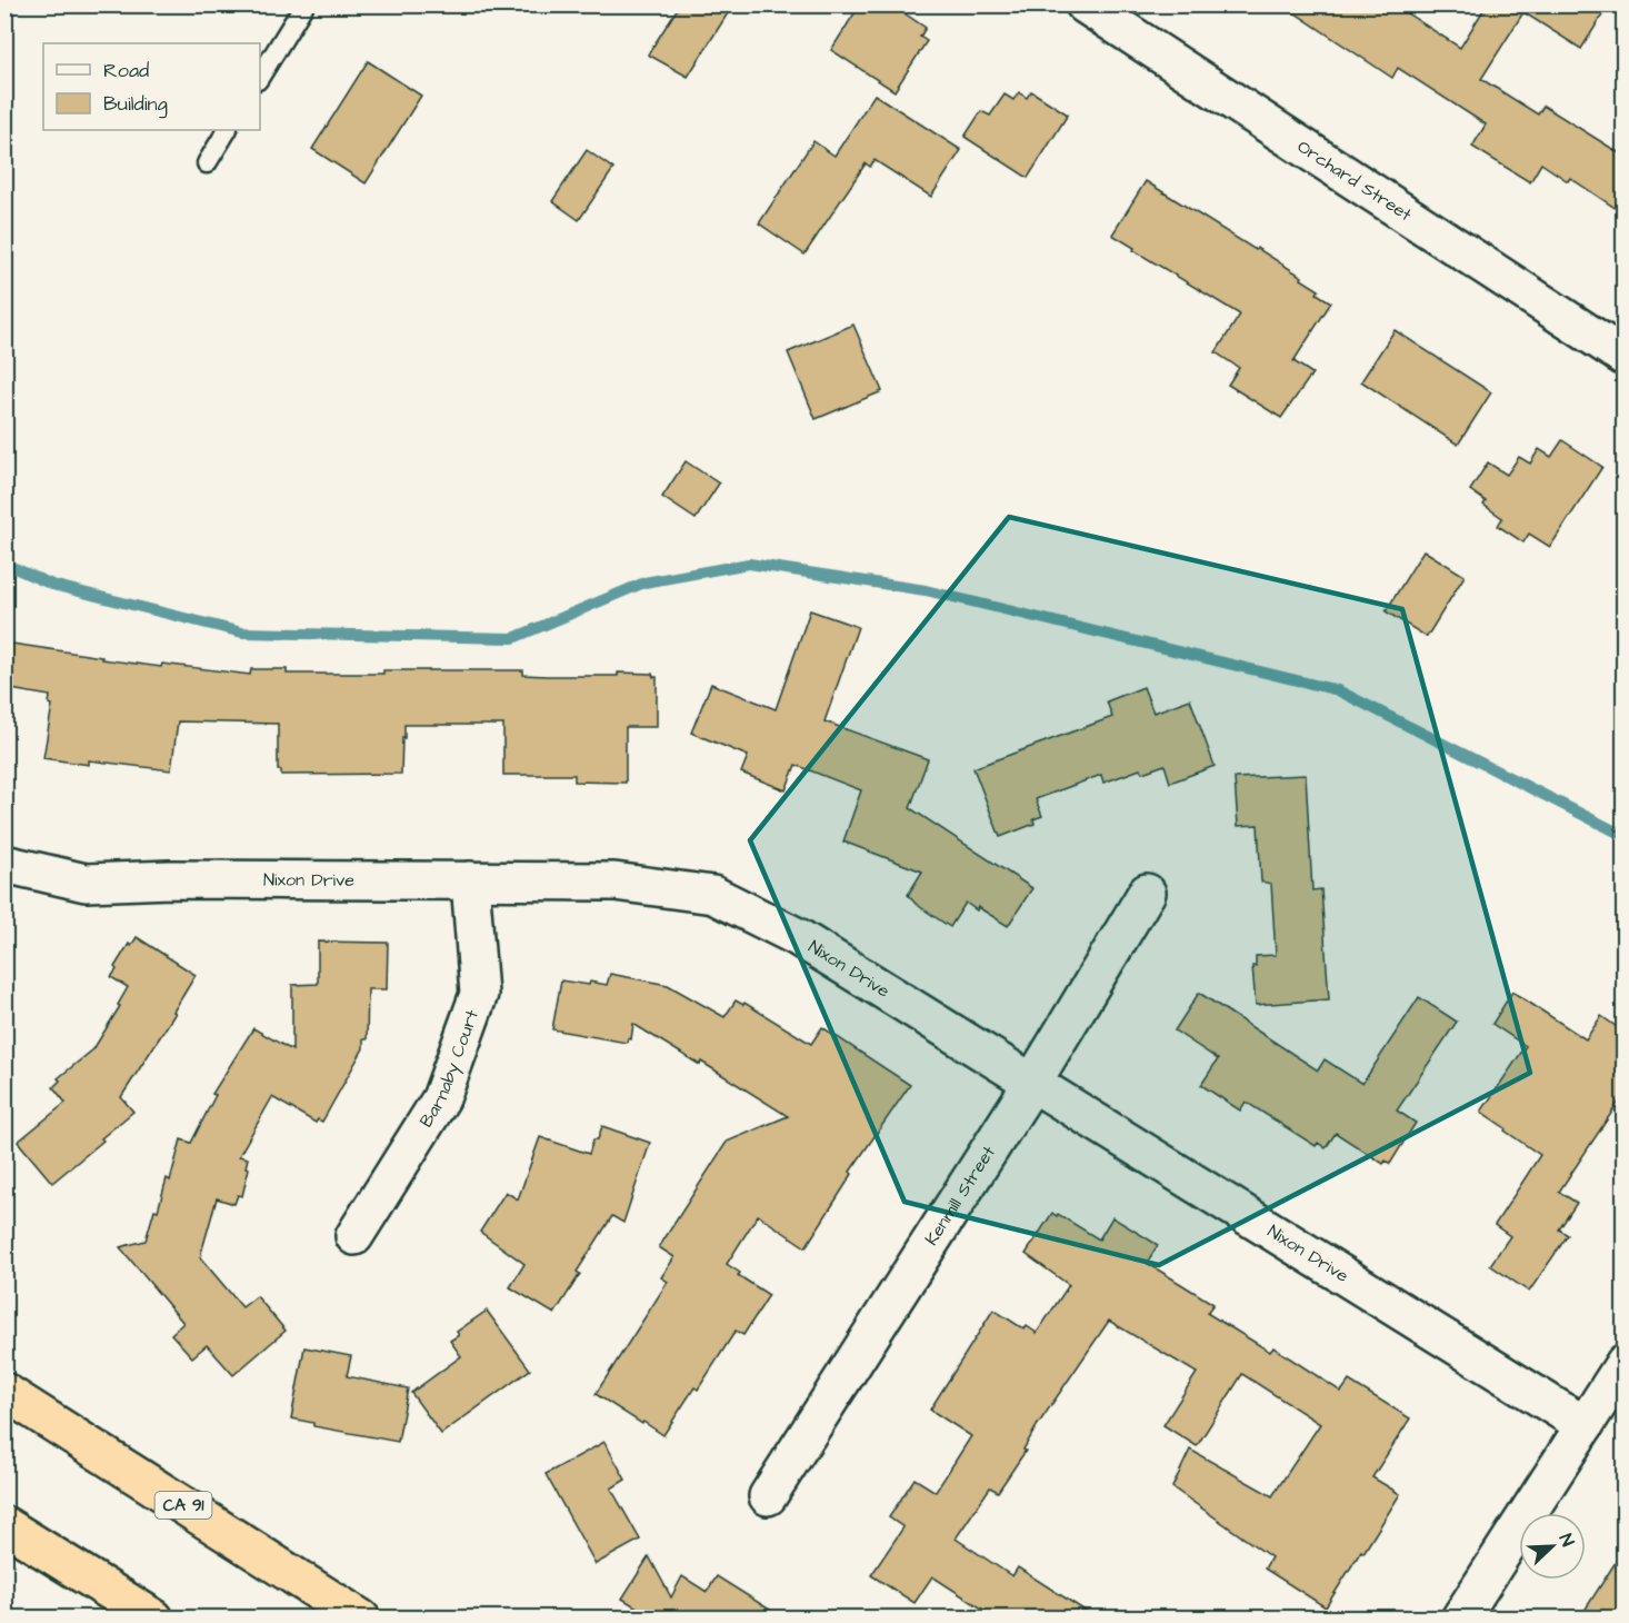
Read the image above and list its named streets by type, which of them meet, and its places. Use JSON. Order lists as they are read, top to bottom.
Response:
{
  "streets": {
    "highway": ["CA 91"],
    "street": [
      "Orchard Street",
      "Nixon Drive",
      "Barnaby Court",
      "Kenmill Street"
    ]
  },
  "crossings": [
    ["Nixon Drive", "Barnaby Court"],
    ["Nixon Drive", "Kenmill Street"]
  ],
  "legend": ["Road", "Building"],
  "north": "top right"
}
